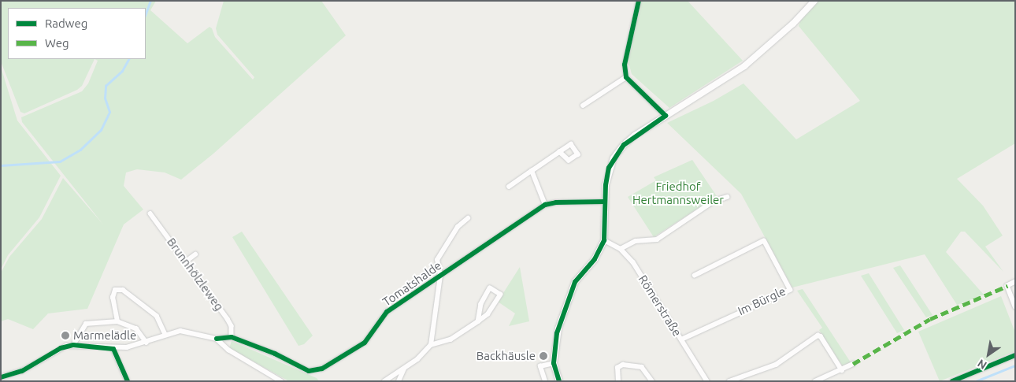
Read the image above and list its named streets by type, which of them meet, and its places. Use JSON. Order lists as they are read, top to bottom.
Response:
{
  "streets": {
    "street": [
      "Brunnhölzleweg",
      "Tomatshalde",
      "Im Bürgle",
      "Römerstraße"
    ]
  },
  "crossings": [
    ["Brunnhölzleweg", "Tomatshalde"],
    ["Im Bürgle", "Römerstraße"]
  ],
  "parks": ["Friedhof Hertmannsweiler"],
  "places": ["Marmelädle", "Backhäusle"],
  "legend": ["Radweg", "Weg"],
  "north": "bottom left"
}
